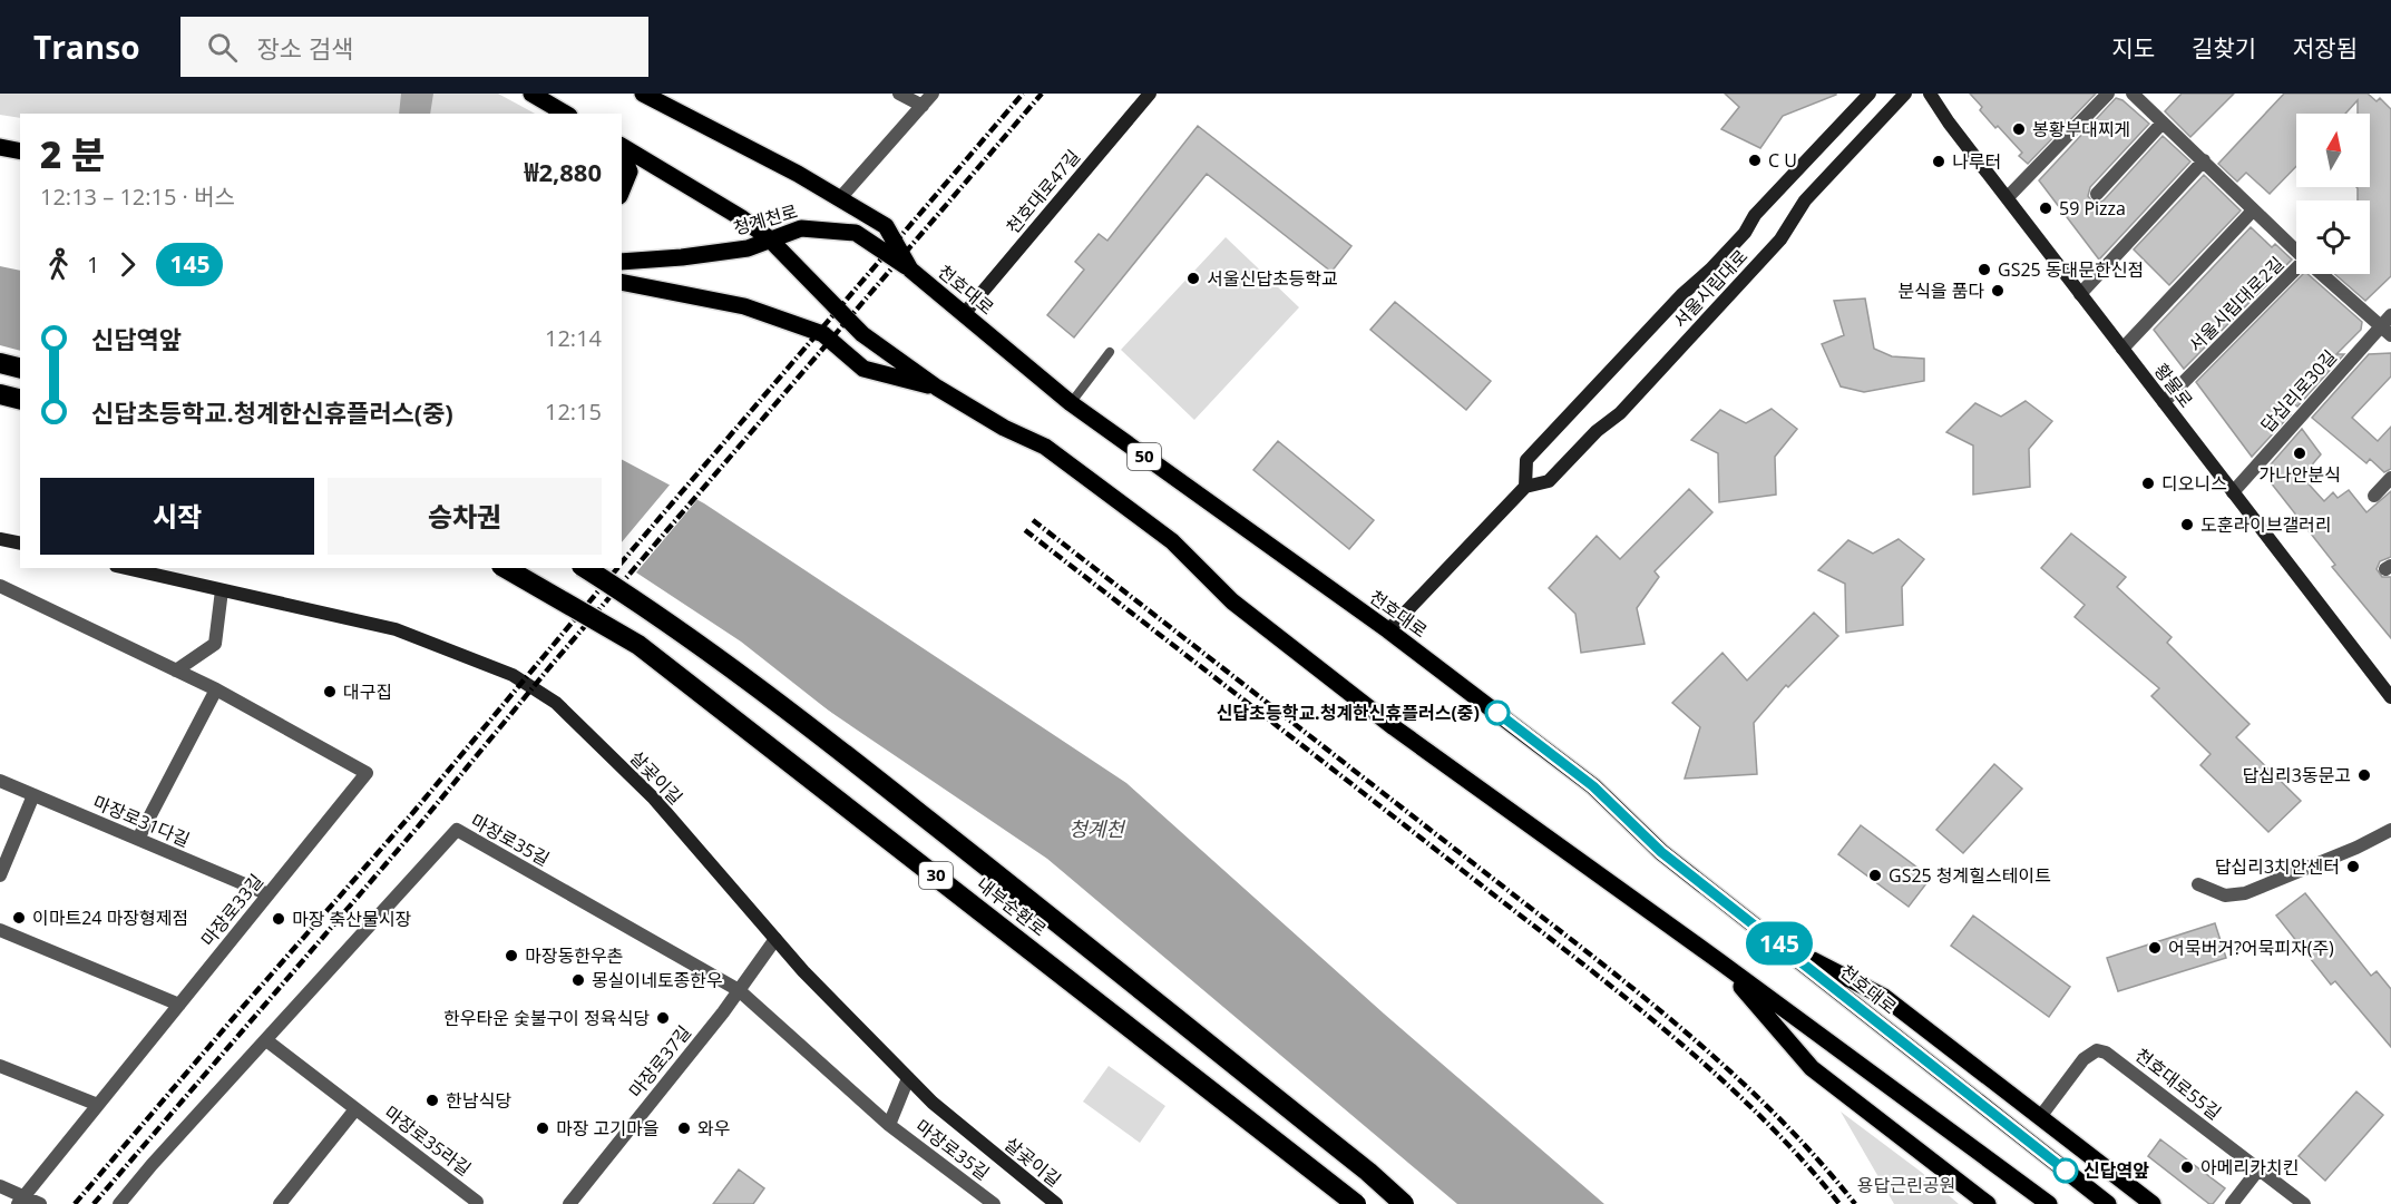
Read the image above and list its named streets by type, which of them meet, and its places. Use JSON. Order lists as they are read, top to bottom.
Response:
{
  "streets": {
    "highway": ["30", "내부순환로"],
    "main road": [
      "천호대로47길",
      "청계천로",
      "서울시립대로",
      "천호대로",
      "황물로",
      "50",
      "살곶이길"
    ],
    "street": [
      "서울시립대로2길",
      "답십리로30길",
      "마장로31다길",
      "마장로35길",
      "마장로33길",
      "마장로37길",
      "천호대로55길",
      "마장로35라길"
    ]
  },
  "crossings": [
    ["천호대로47길", "천호대로"],
    ["청계천로", "천호대로"],
    ["서울시립대로", "천호대로"],
    ["서울시립대로2길", "황물로"],
    ["서울시립대로2길", "답십리로30길"],
    ["황물로", "답십리로30길"],
    ["살곶이길", "마장로35길"],
    ["살곶이길", "마장로37길"],
    ["마장로31다길", "마장로33길"],
    ["마장로35길", "마장로37길"],
    ["마장로35길", "마장로35라길"]
  ],
  "water": ["청계천"],
  "parks": ["용답근린공원"],
  "places": [
    "봉황부대찌게",
    "C U",
    "나루터",
    "59 Pizza",
    "GS25 동대문한신점",
    "서울신답초등학교",
    "분식을 품다",
    "가나안분식",
    "디오니스",
    "도훈라이브갤러리",
    "대구집",
    "신답초등학교.청계한신휴플러스(중)",
    "답십리3동문고",
    "답십리3치안센터",
    "GS25 청계힐스테이트",
    "이마트24 마장형제점",
    "마장 축산물시장",
    "어묵버거?어묵피자(주)",
    "마장동한우촌",
    "몽실이네토종한우",
    "한우타운 숯불구이 정육식당",
    "한남식당",
    "마장 고기마을",
    "와우",
    "아메리카치킨",
    "신답역앞"
  ],
  "lines": ["bus line 145"],
  "north": "top",
  "page": {
    "header": "Transo",
    "search": "장소 검색",
    "nav": ["지도", "길찾기", "저장됨"],
    "on_map": "145",
    "heading": ["2 분", "12:13 – 12:15 · 버스", "₩2,880"],
    "legs": ["1", "145"],
    "list": [
      {
        "name": "신답역앞",
        "value": "12:14"
      },
      {
        "name": "신답초등학교.청계한신휴플러스(중)",
        "value": "12:15"
      }
    ],
    "buttons": ["시작", "승차권"]
  }
}
